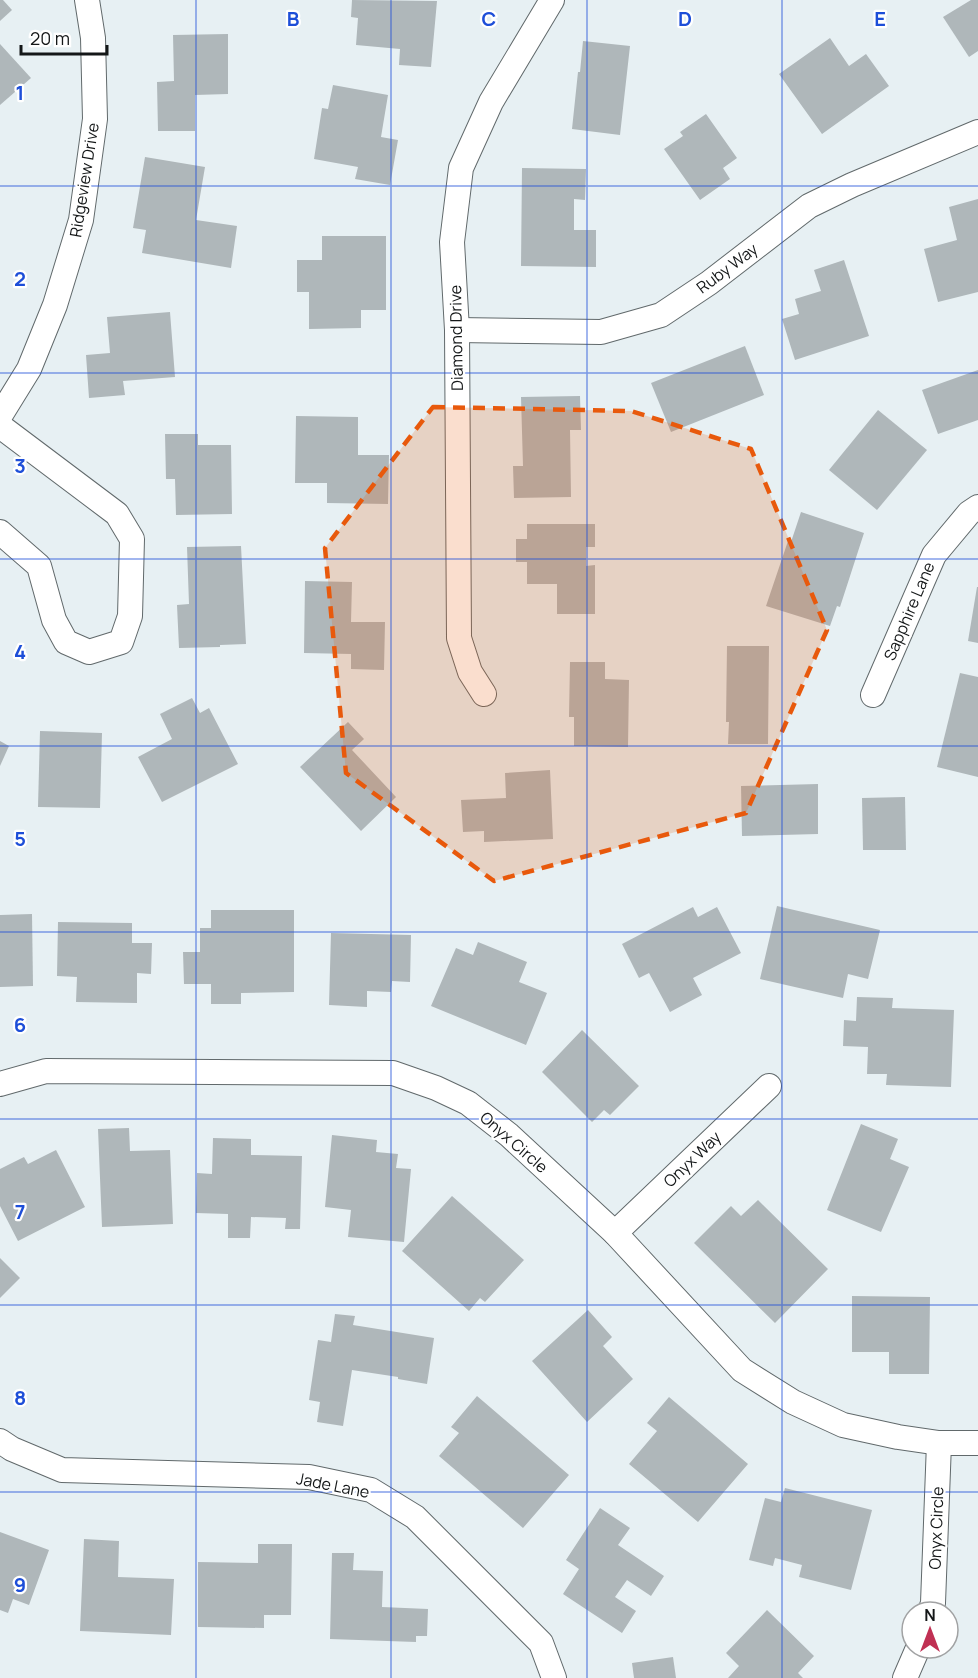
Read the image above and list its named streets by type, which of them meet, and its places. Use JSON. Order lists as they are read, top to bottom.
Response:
{
  "streets": {
    "street": [
      "Ridgeview Drive",
      "Ruby Way",
      "Diamond Drive",
      "Sapphire Lane",
      "Onyx Circle",
      "Onyx Way",
      "Jade Lane"
    ]
  },
  "crossings": [
    ["Ruby Way", "Diamond Drive"],
    ["Onyx Circle", "Onyx Way"]
  ],
  "scale_bar": "20 m",
  "north": "top",
  "grid": {
    "columns": [
      "B",
      "C",
      "D",
      "E"
    ],
    "rows": [
      "1",
      "2",
      "3",
      "4",
      "5",
      "6",
      "7",
      "8",
      "9"
    ]
  }
}
